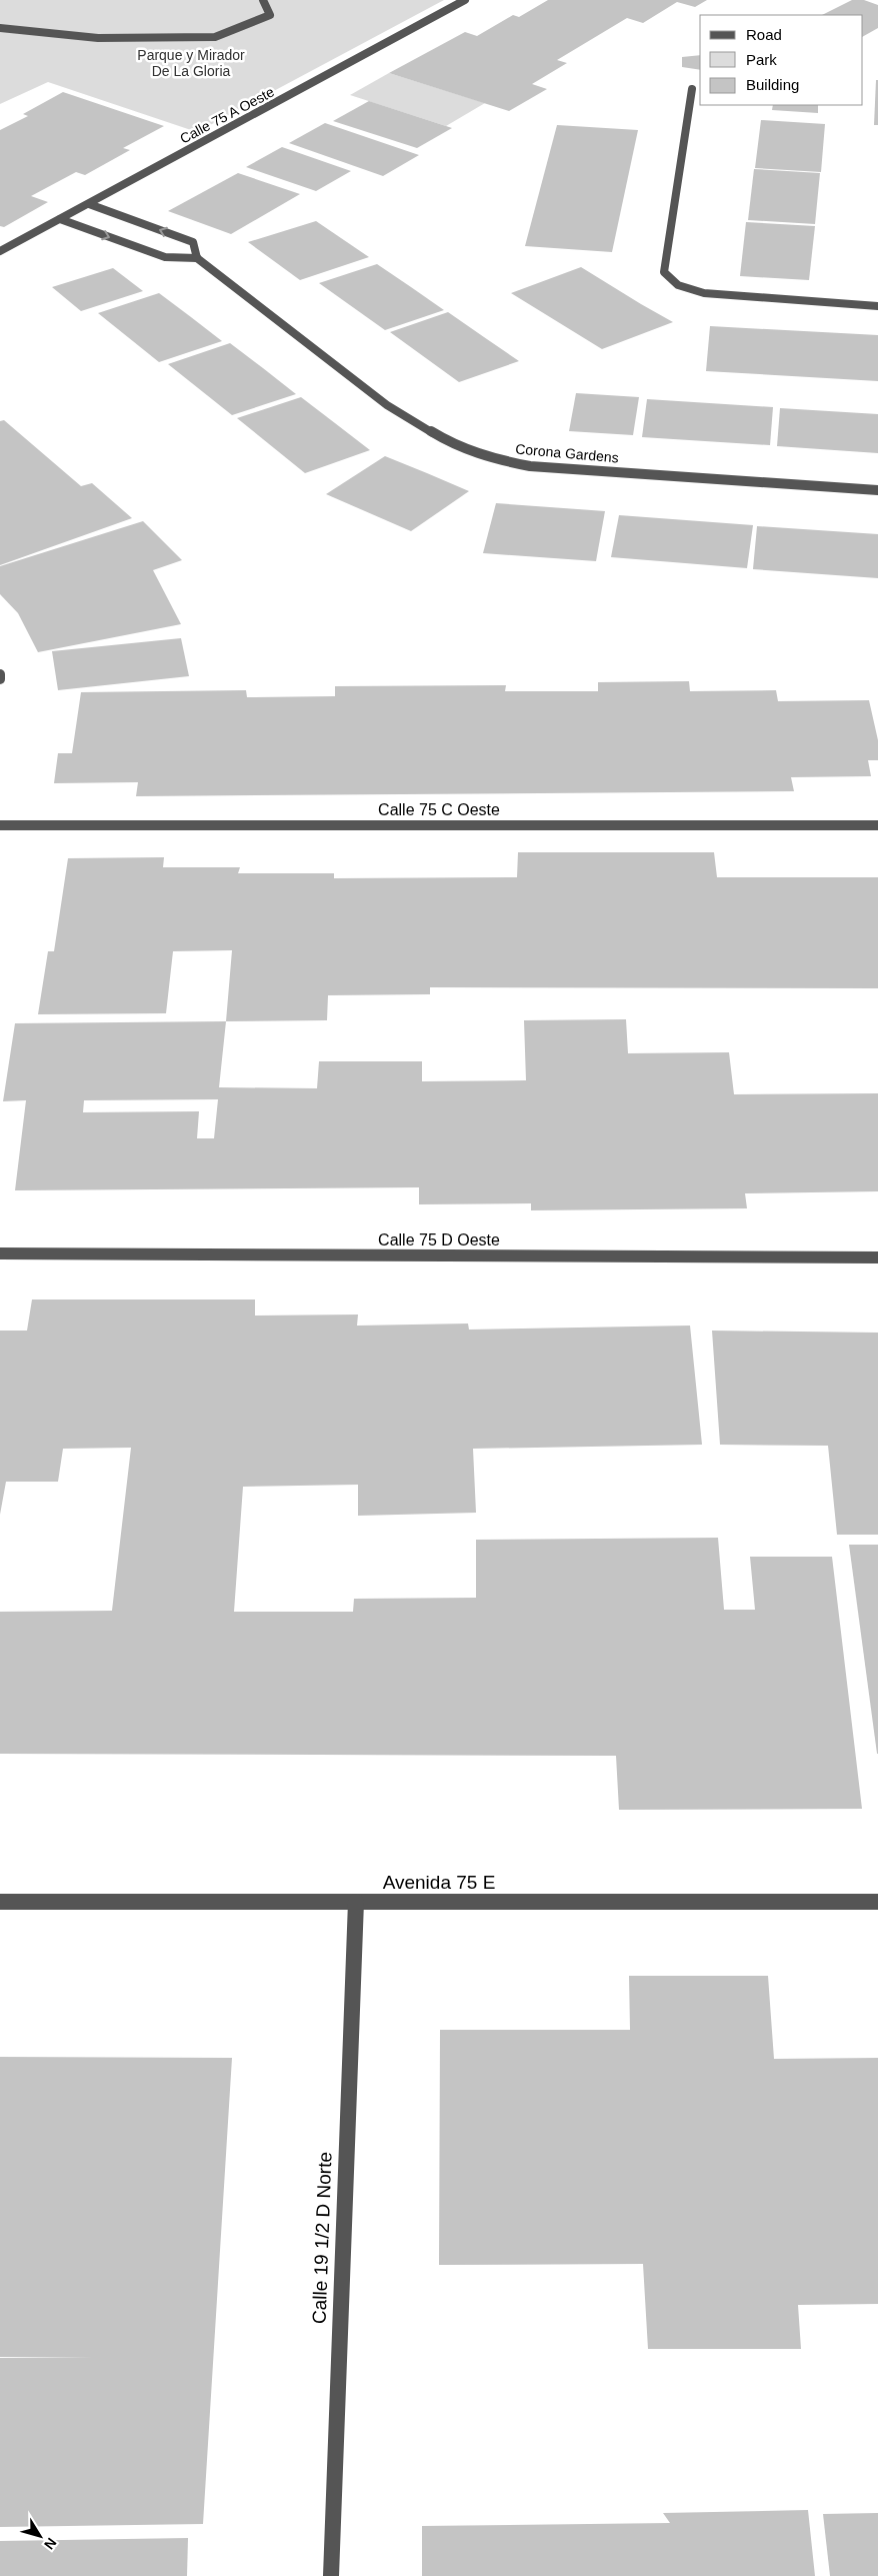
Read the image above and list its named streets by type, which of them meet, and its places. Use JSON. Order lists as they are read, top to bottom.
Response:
{
  "streets": {
    "street": [
      "Calle 75 A Oeste",
      "Corona Gardens",
      "Calle 75 C Oeste",
      "Calle 75 D Oeste",
      "Avenida 75 E",
      "Calle 19 1/2 D Norte"
    ]
  },
  "crossings": [
    ["Calle 75 A Oeste", "Corona Gardens"],
    ["Avenida 75 E", "Calle 19 1/2 D Norte"]
  ],
  "parks": ["Parque y Mirador De La Gloria"],
  "legend": ["Road", "Park", "Building"],
  "north": "bottom right"
}
